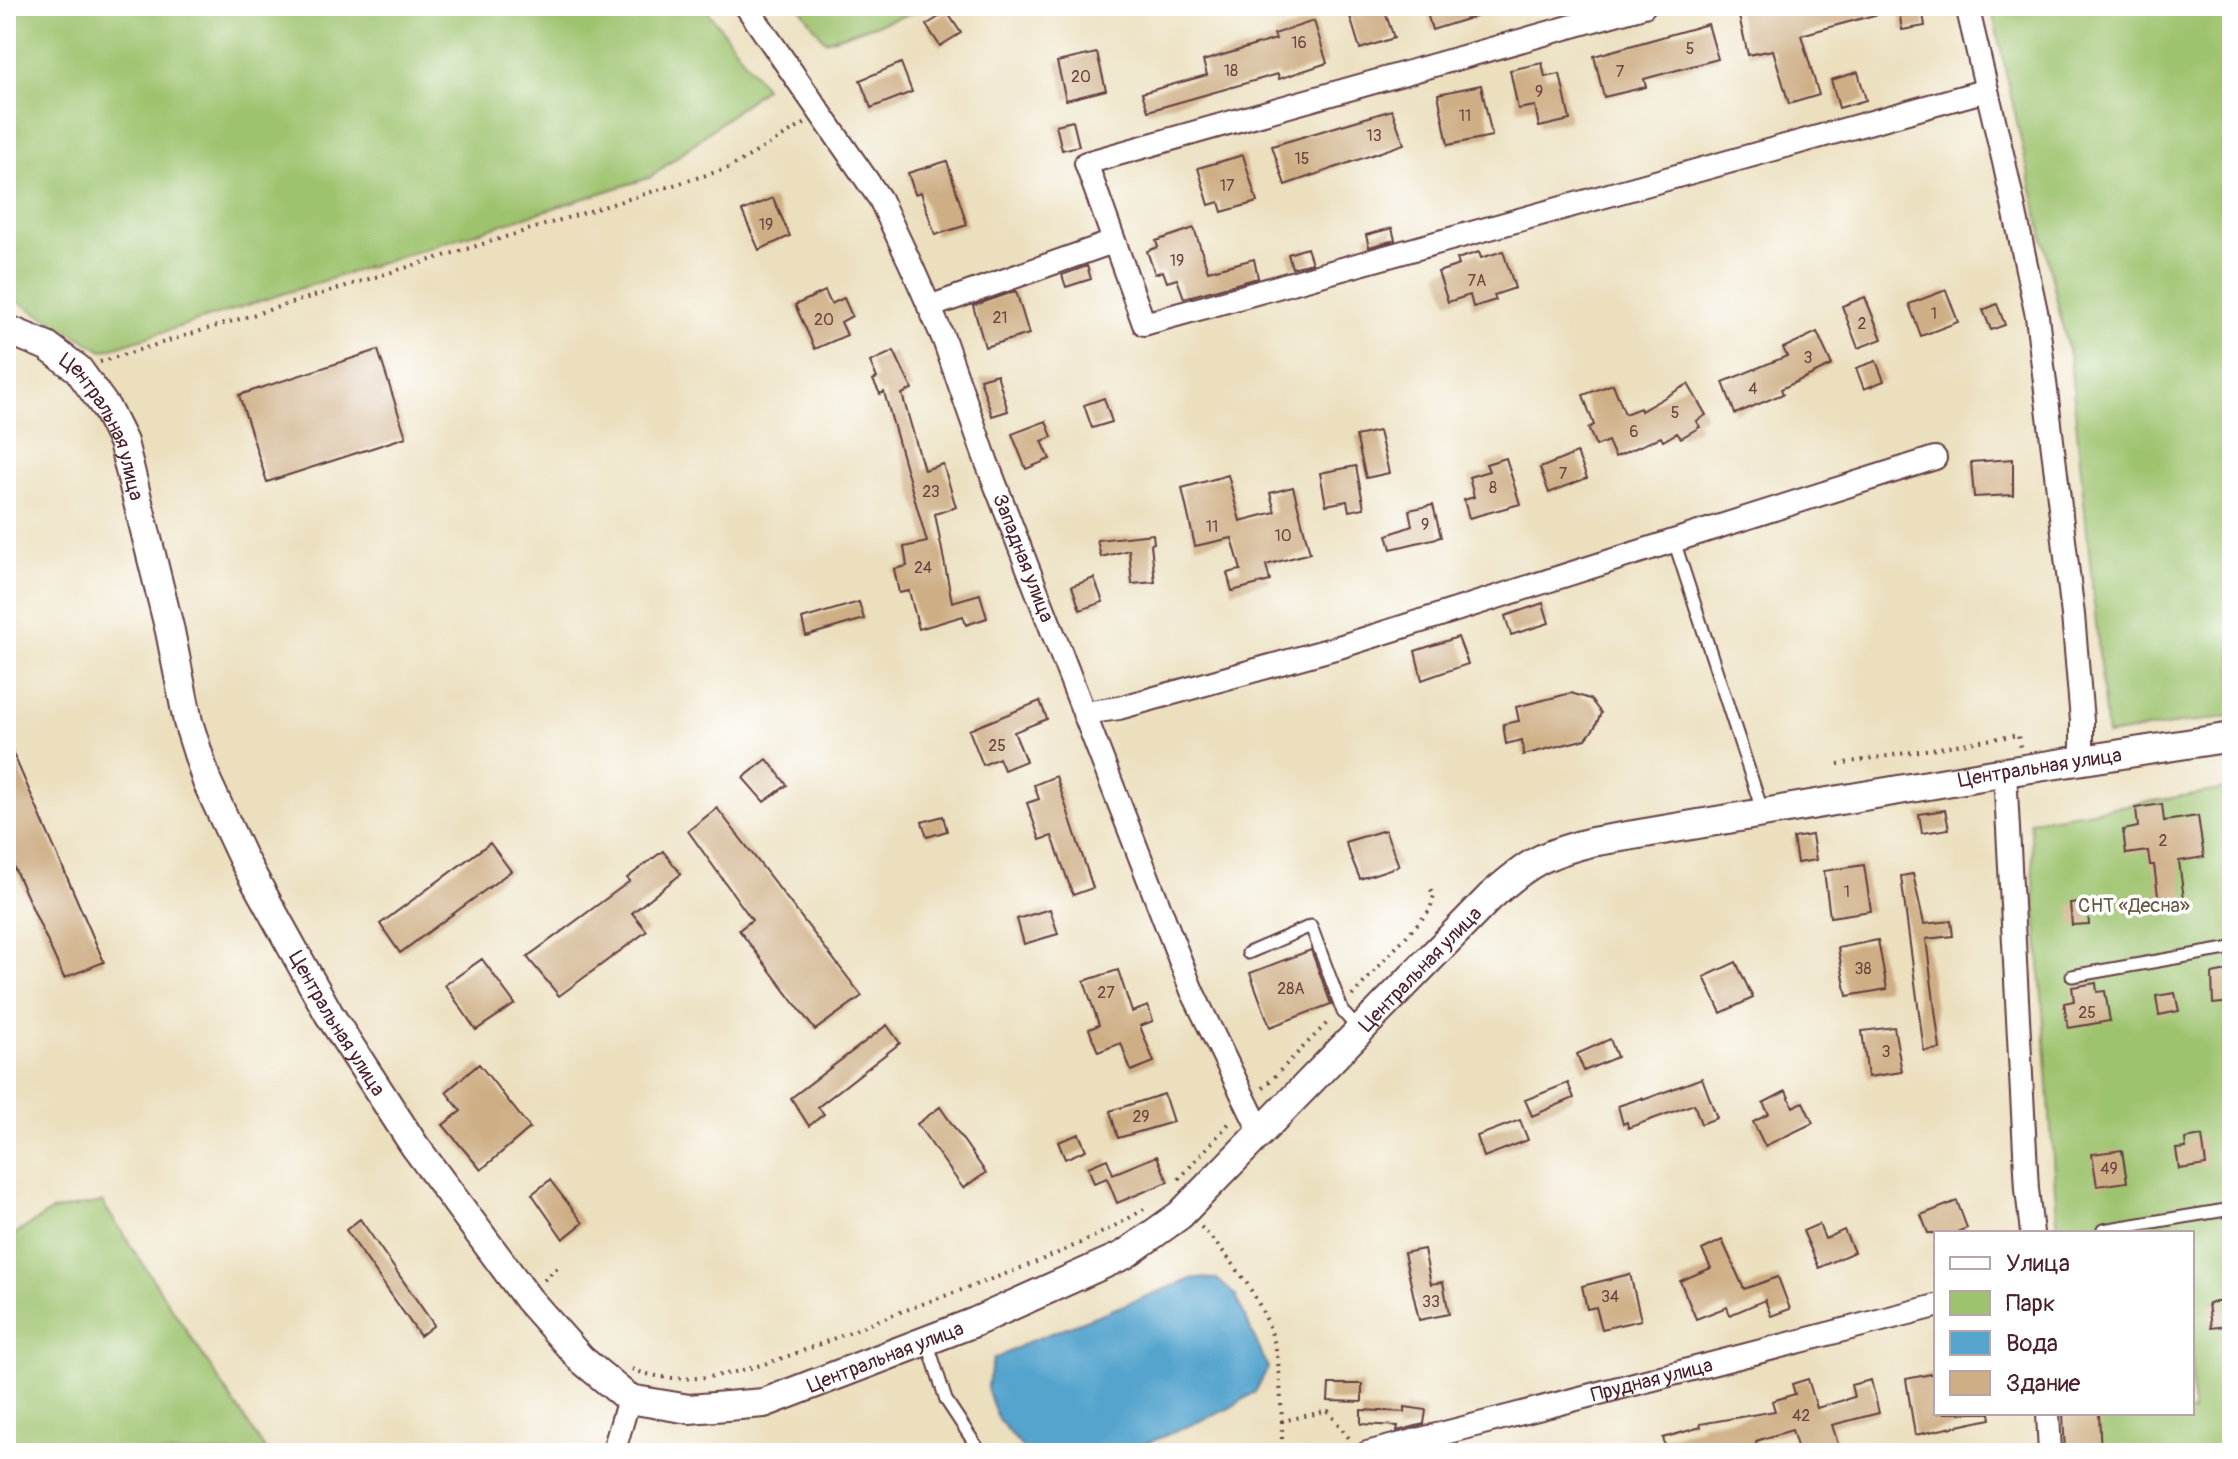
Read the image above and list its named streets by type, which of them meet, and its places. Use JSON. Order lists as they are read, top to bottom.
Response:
{
  "streets": {
    "street": ["Центральная улица", "Западная улица", "Прудная улица"]
  },
  "crossings": [
    ["Центральная улица", "Западная улица"]
  ],
  "parks": ["СНТ «Десна»"],
  "house_numbers": [
    "16",
    "5",
    "18",
    "7",
    "20",
    "9",
    "11",
    "13",
    "15",
    "17",
    "19",
    "19",
    "7А",
    "1",
    "21",
    "20",
    "2",
    "3",
    "4",
    "5",
    "6",
    "7",
    "8",
    "23",
    "9",
    "11",
    "10",
    "24",
    "25",
    "2",
    "1",
    "38",
    "28А",
    "27",
    "25",
    "3",
    "29",
    "49",
    "34",
    "33",
    "42"
  ],
  "legend": [
    "Улица",
    "Парк",
    "Вода",
    "Здание"
  ]
}
